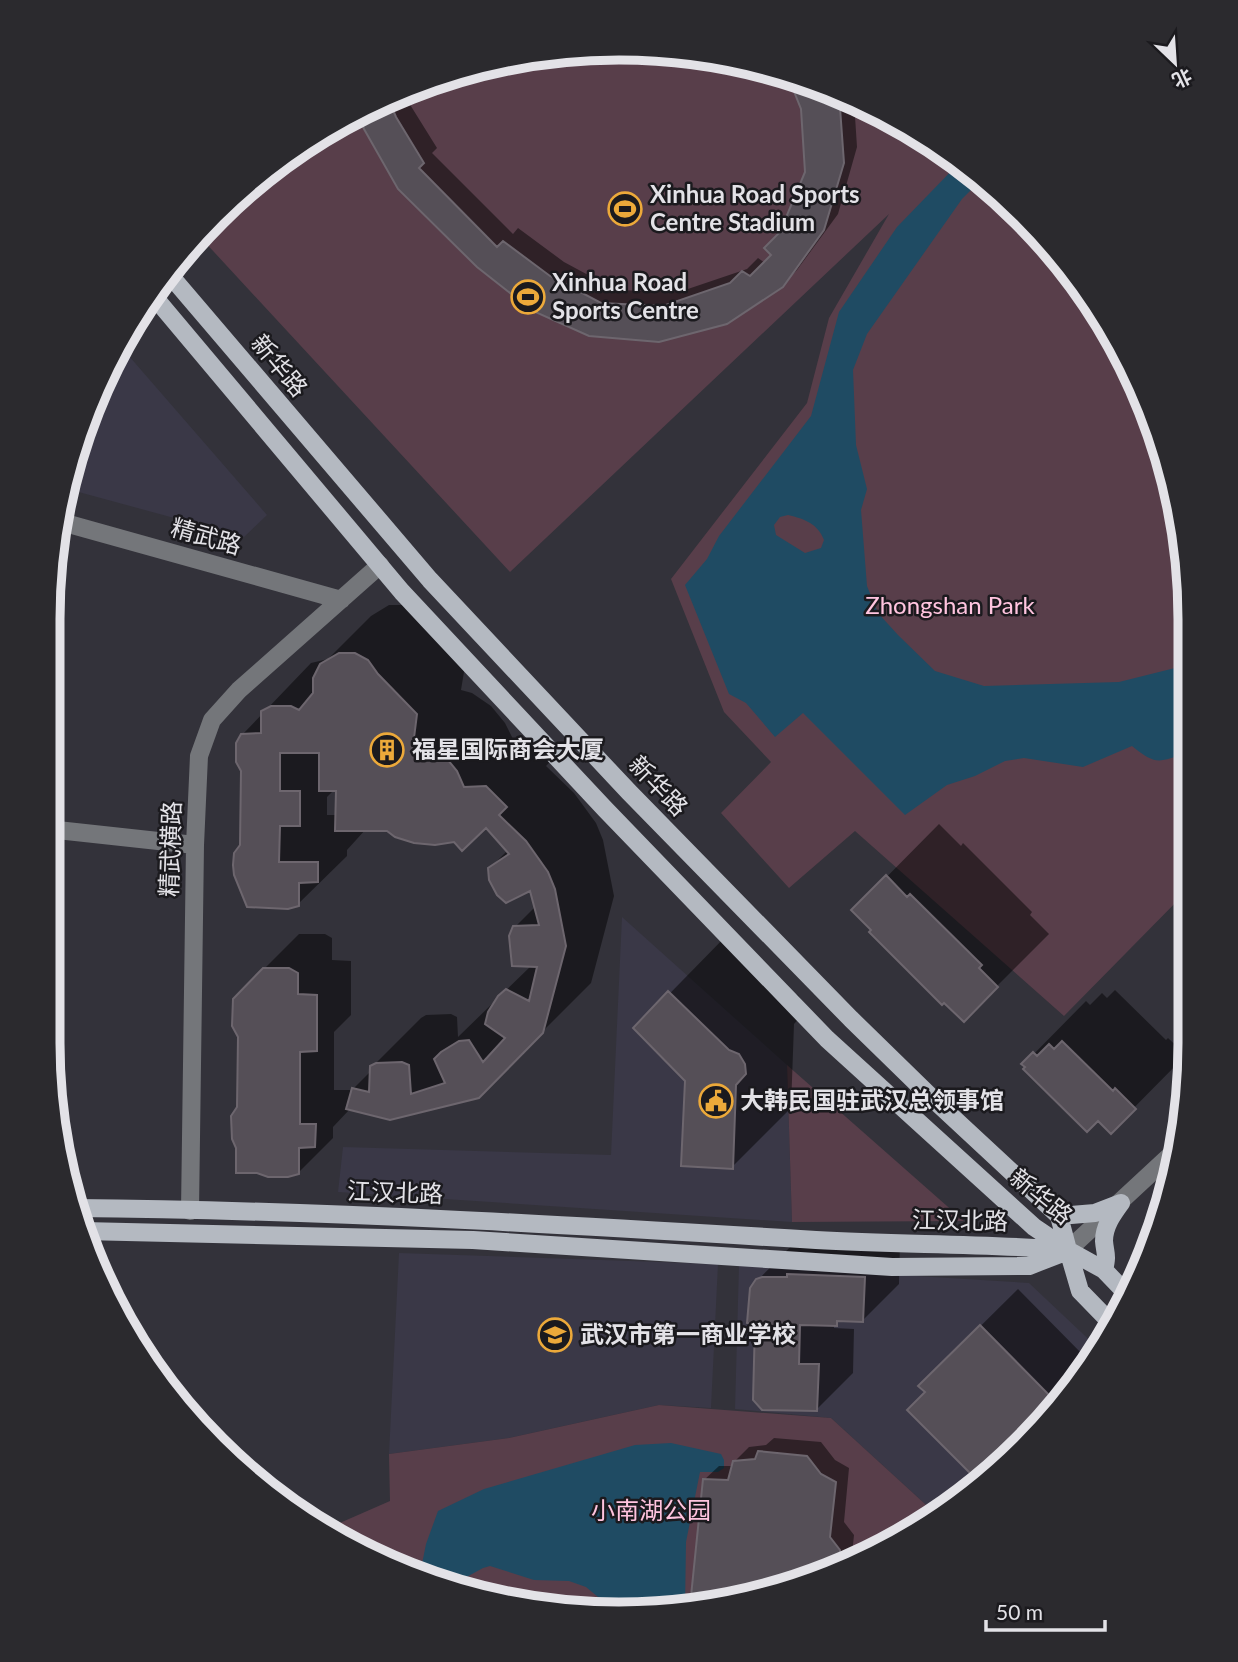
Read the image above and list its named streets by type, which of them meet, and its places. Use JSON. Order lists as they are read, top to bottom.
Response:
{
  "streets": {
    "main road": ["新华路", "江汉北路"],
    "street": ["精武路", "精武横路"]
  },
  "crossings": [
    ["新华路", "精武横路"],
    ["新华路", "江汉北路"],
    ["精武路", "精武横路"],
    ["精武横路", "江汉北路"]
  ],
  "parks": ["Zhongshan Park", "小南湖公园"],
  "places": {
    "sports": ["Xinhua Road Sports Centre Stadium", "Xinhua Road Sports Centre"],
    "building": ["福星国际商会大厦"],
    "public building": ["大韩民国驻武汉总领事馆"],
    "school or university": ["武汉市第一商业学校"]
  },
  "scale_bar": "50 m",
  "north": "bottom right"
}
